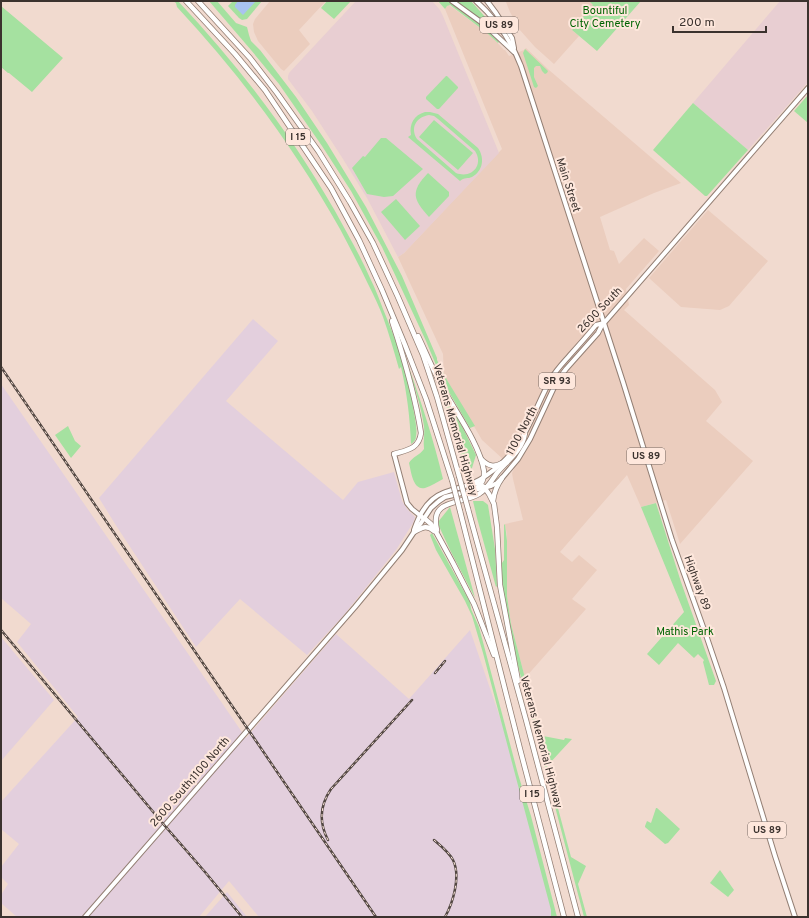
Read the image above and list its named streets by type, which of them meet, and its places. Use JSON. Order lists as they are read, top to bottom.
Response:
{
  "streets": {
    "highway": ["I 15", "Veterans Memorial Highway"],
    "main road": [
      "US 89",
      "Main Street",
      "2600 South",
      "SR 93",
      "1100 North",
      "Highway 89",
      "2600 South;1100 North"
    ]
  },
  "crossings": [
    ["US 89", "Main Street"],
    ["Main Street", "2600 South"],
    ["Main Street", "1100 North"],
    ["Main Street", "Highway 89"],
    ["2600 South", "1100 North"],
    ["2600 South", "Highway 89"],
    ["1100 North", "Highway 89"],
    ["1100 North", "2600 South;1100 North"]
  ],
  "parks": ["Bountiful City Cemetery", "Mathis Park"],
  "scale_bar": "200 m"
}
